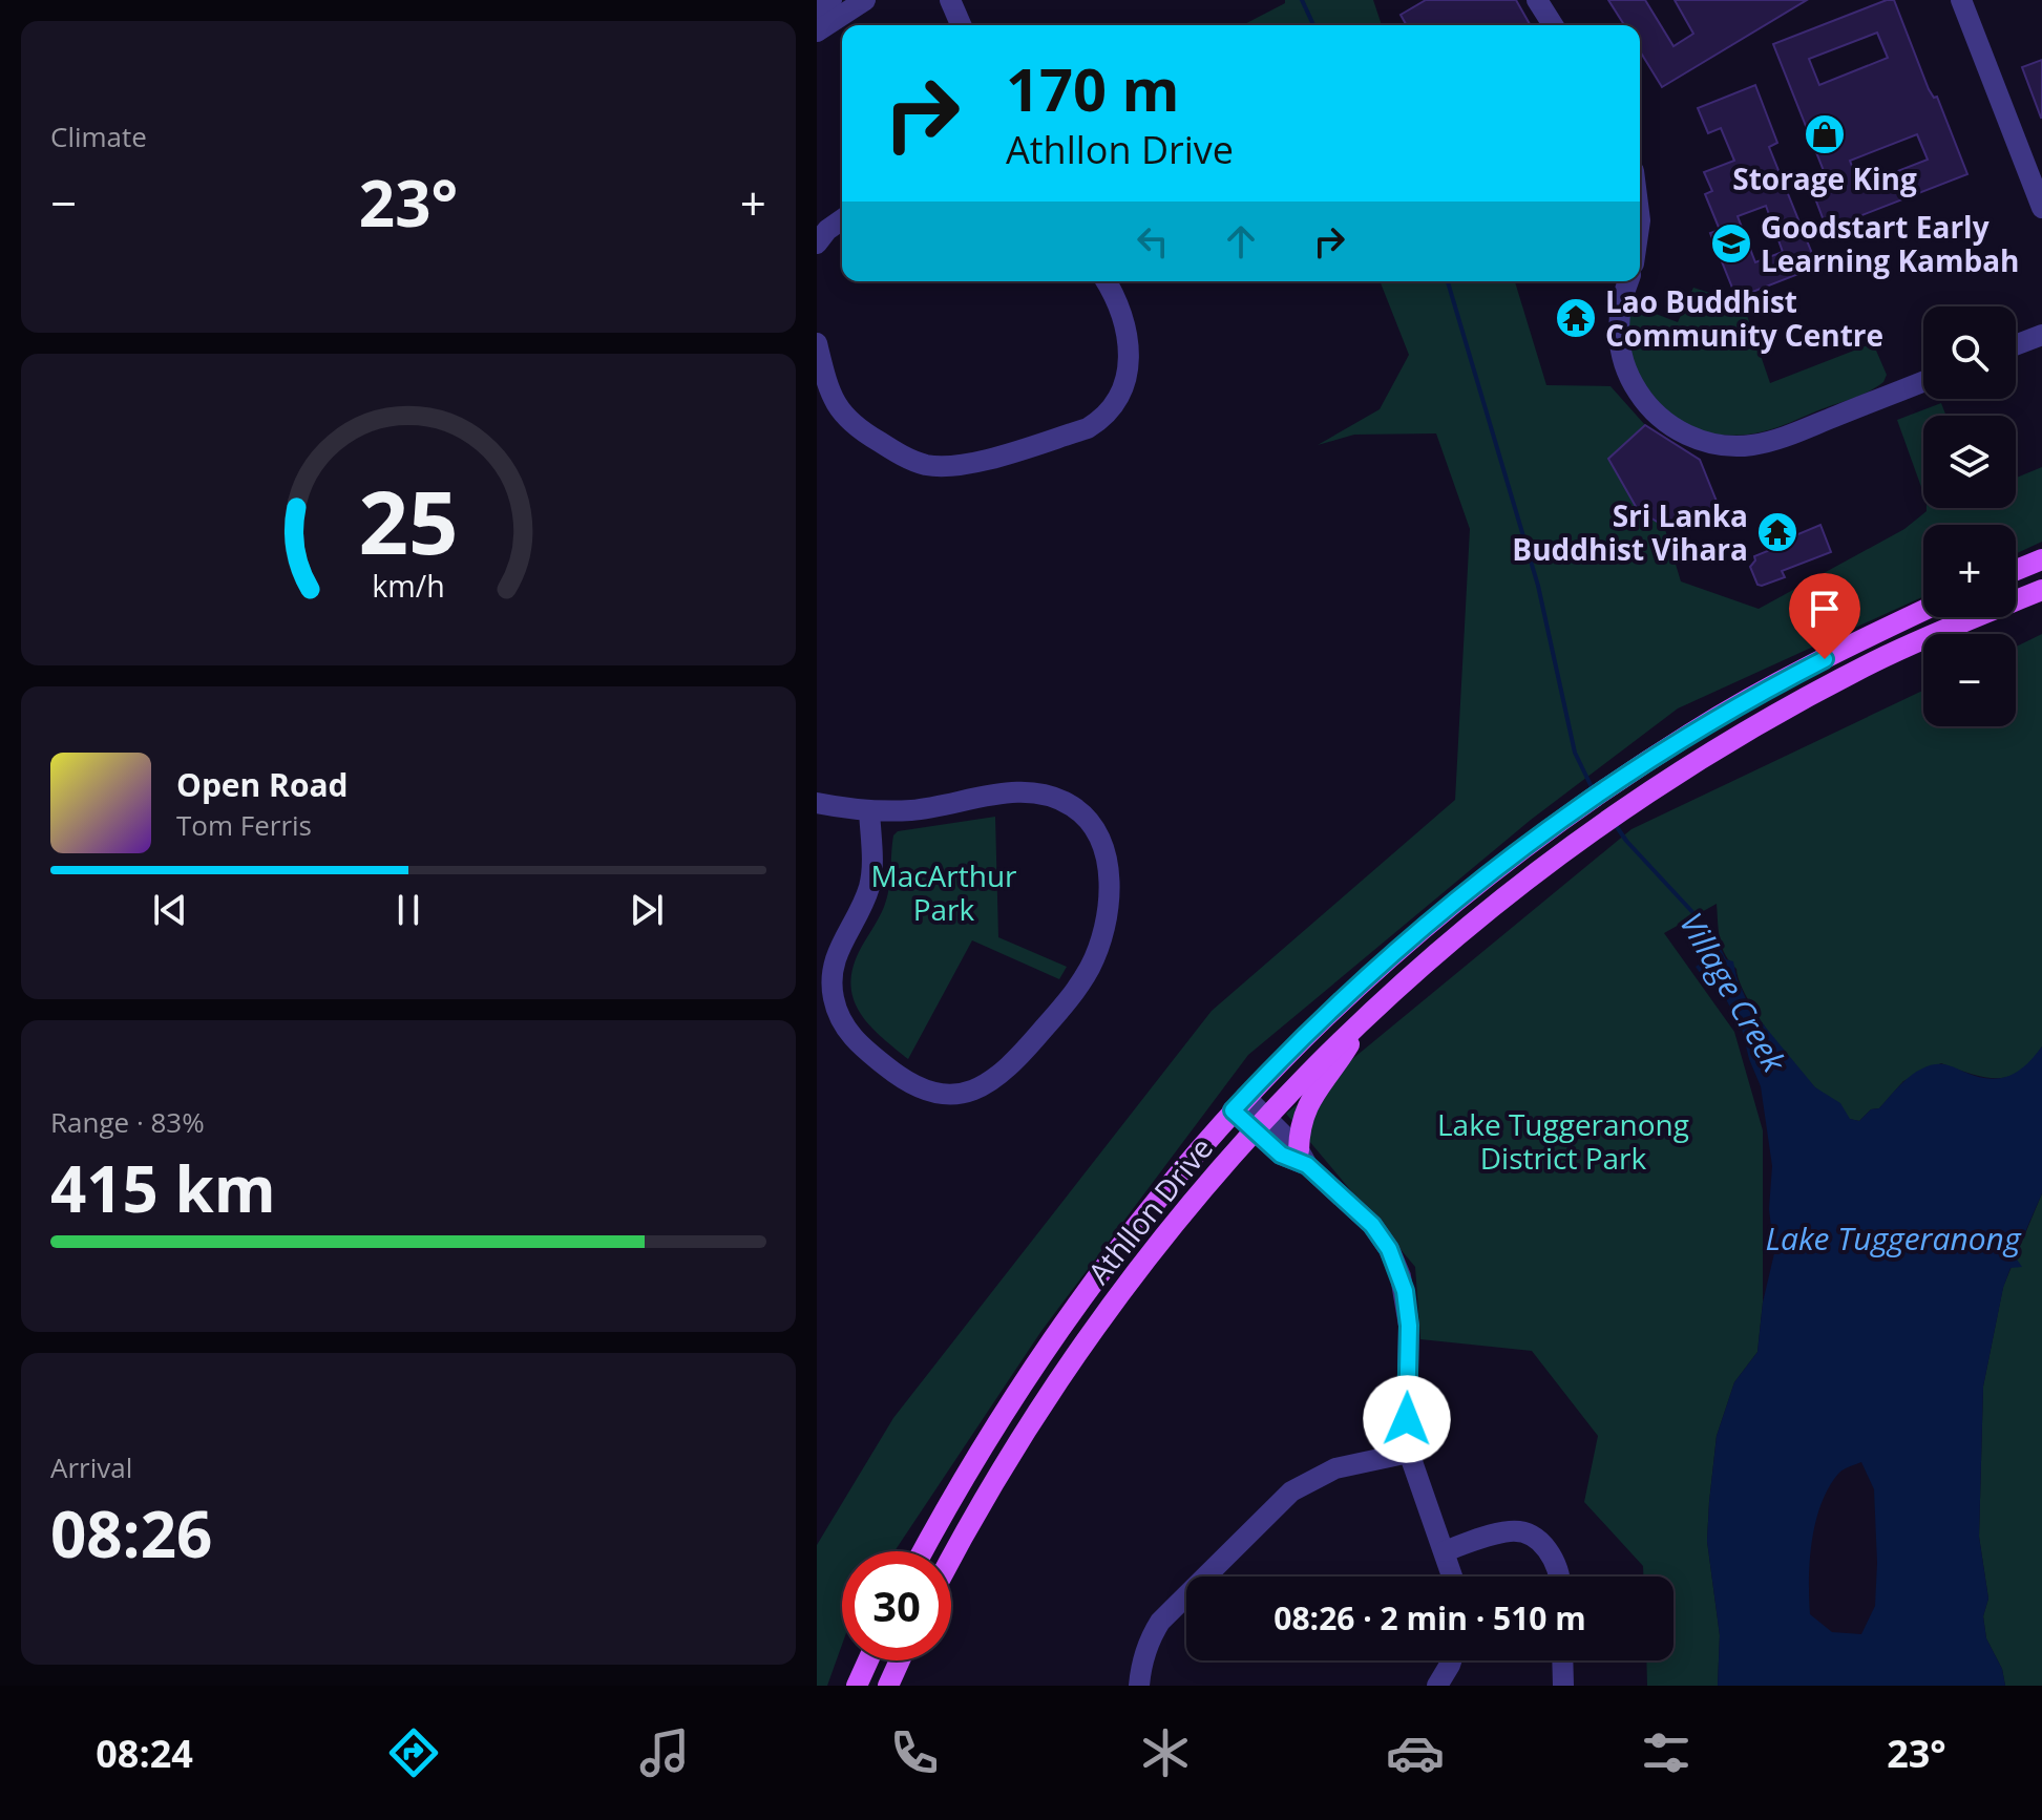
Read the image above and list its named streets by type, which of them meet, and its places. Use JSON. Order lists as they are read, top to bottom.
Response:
{
  "streets": {
    "main road": ["Athllon Drive"]
  },
  "water": ["Village Creek", "Lake Tuggeranong"],
  "parks": ["MacArthur Park", "Lake Tuggeranong District Park"],
  "places": {
    "shop": ["Storage King"],
    "school or university": ["Goodstart Early Learning Kambah"],
    "temple": ["Lao Buddhist Community Centre", "Sri Lanka Buddhist Vihara"]
  },
  "page": {
    "tile": [
      "Climate",
      ["Range · 83%", "415 km"],
      ["Arrival", "08:26"]
    ],
    "turn": ["170 m", "Athllon Drive"],
    "heat": ["−", "23°", "+"],
    "map_buttons": ["+", "−"],
    "song": ["Open Road", "Tom Ferris"],
    "limit": "30",
    "trip": "08:26 · 2 min · 510 m",
    "tabs": ["08:24", "23°"],
    "gauge": ["25", "km/h"]
  }
}
